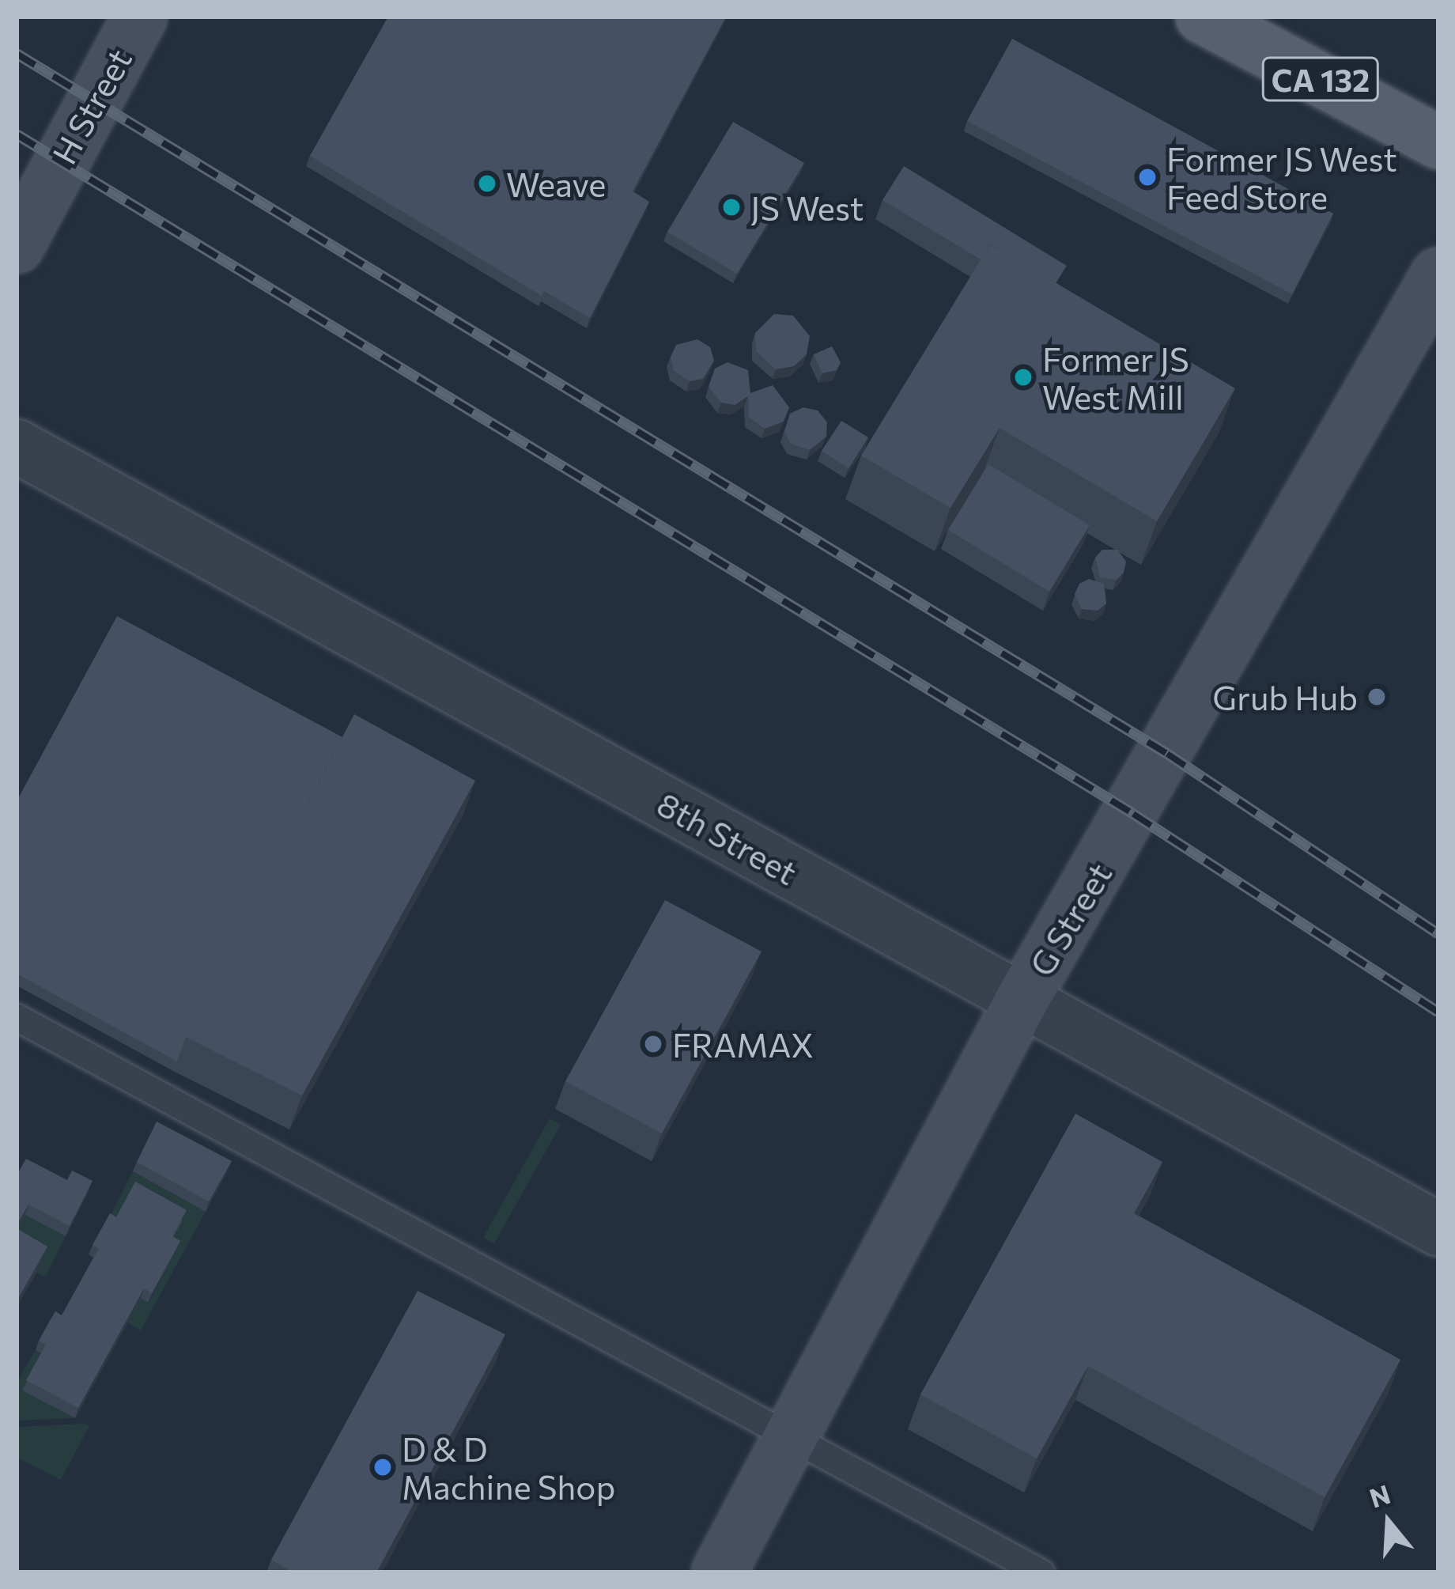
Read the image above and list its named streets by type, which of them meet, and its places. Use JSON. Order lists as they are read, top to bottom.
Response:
{
  "streets": {
    "main road": ["CA 132", "H Street", "G Street"],
    "street": ["8th Street"]
  },
  "crossings": [
    ["8th Street", "G Street"]
  ],
  "places": [
    "Former JS West Feed Store",
    "Weave",
    "JS West",
    "Former JS West Mill",
    "Grub Hub",
    "FRAMAX",
    "D & D Machine Shop"
  ],
  "north": "top"
}
